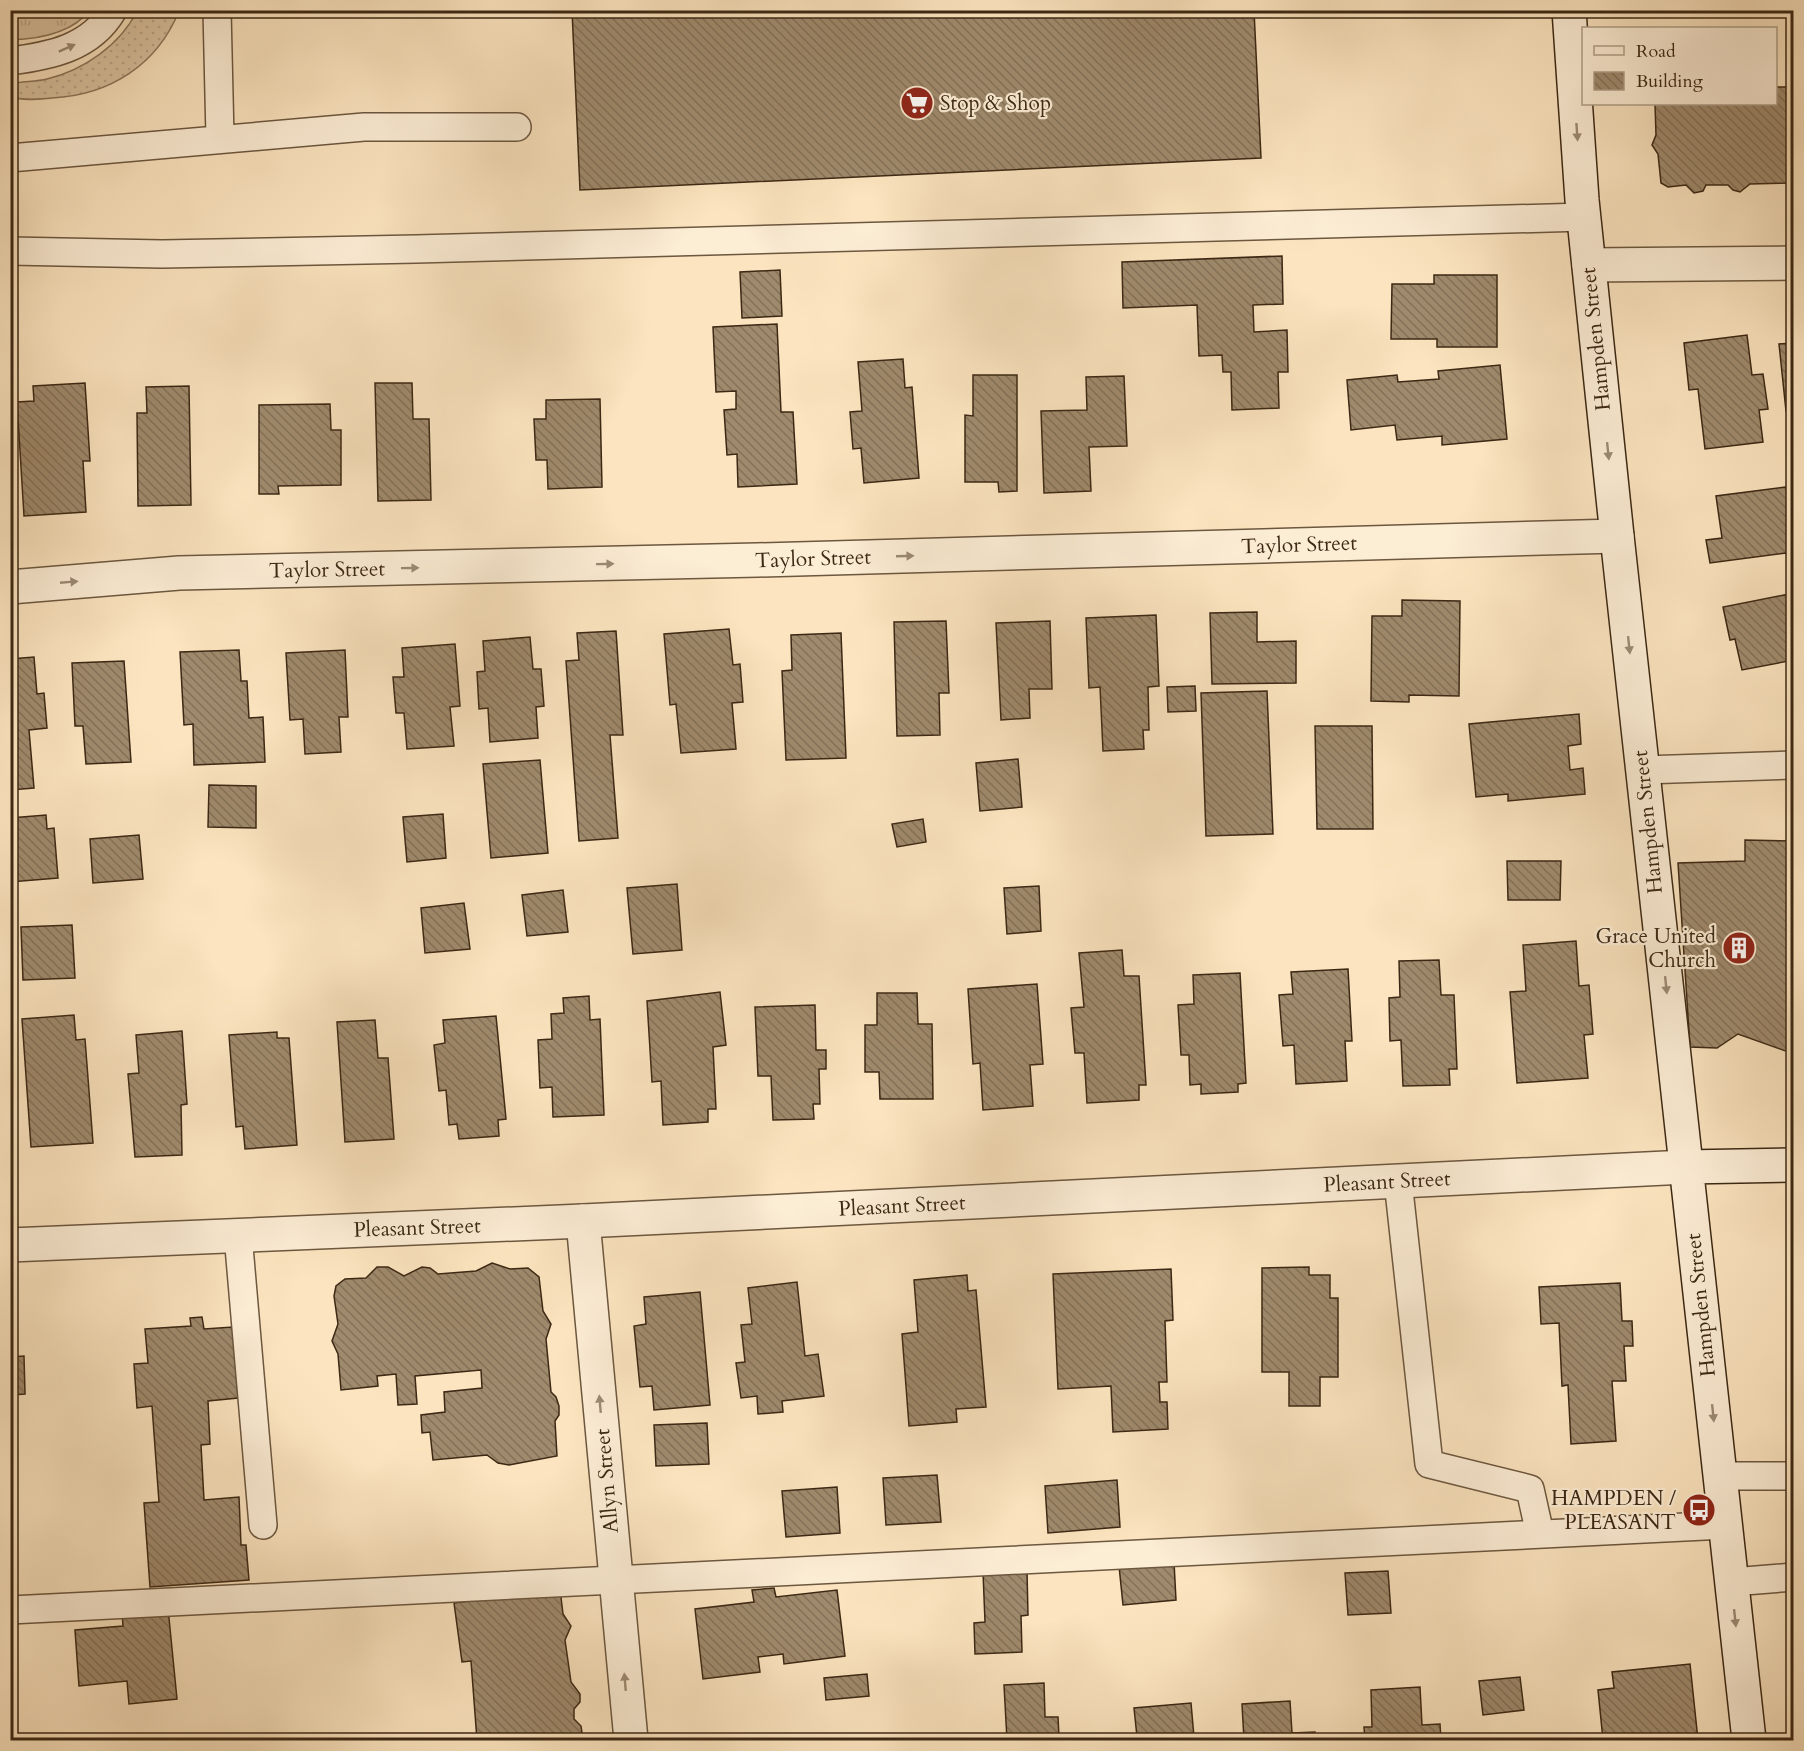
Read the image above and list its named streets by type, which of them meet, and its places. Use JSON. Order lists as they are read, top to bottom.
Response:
{
  "streets": {
    "street": [
      "Hampden Street",
      "Taylor Street",
      "Pleasant Street",
      "Allyn Street"
    ]
  },
  "crossings": [
    ["Hampden Street", "Taylor Street"],
    ["Hampden Street", "Pleasant Street"],
    ["Pleasant Street", "Allyn Street"]
  ],
  "one_way": ["Hampden Street", "Taylor Street", "Allyn Street"],
  "places": {
    "supermarket": ["Stop & Shop"],
    "building": ["Grace United Church"],
    "bus stop": ["HAMPDEN / PLEASANT"]
  },
  "legend": ["Road", "Building"]
}
